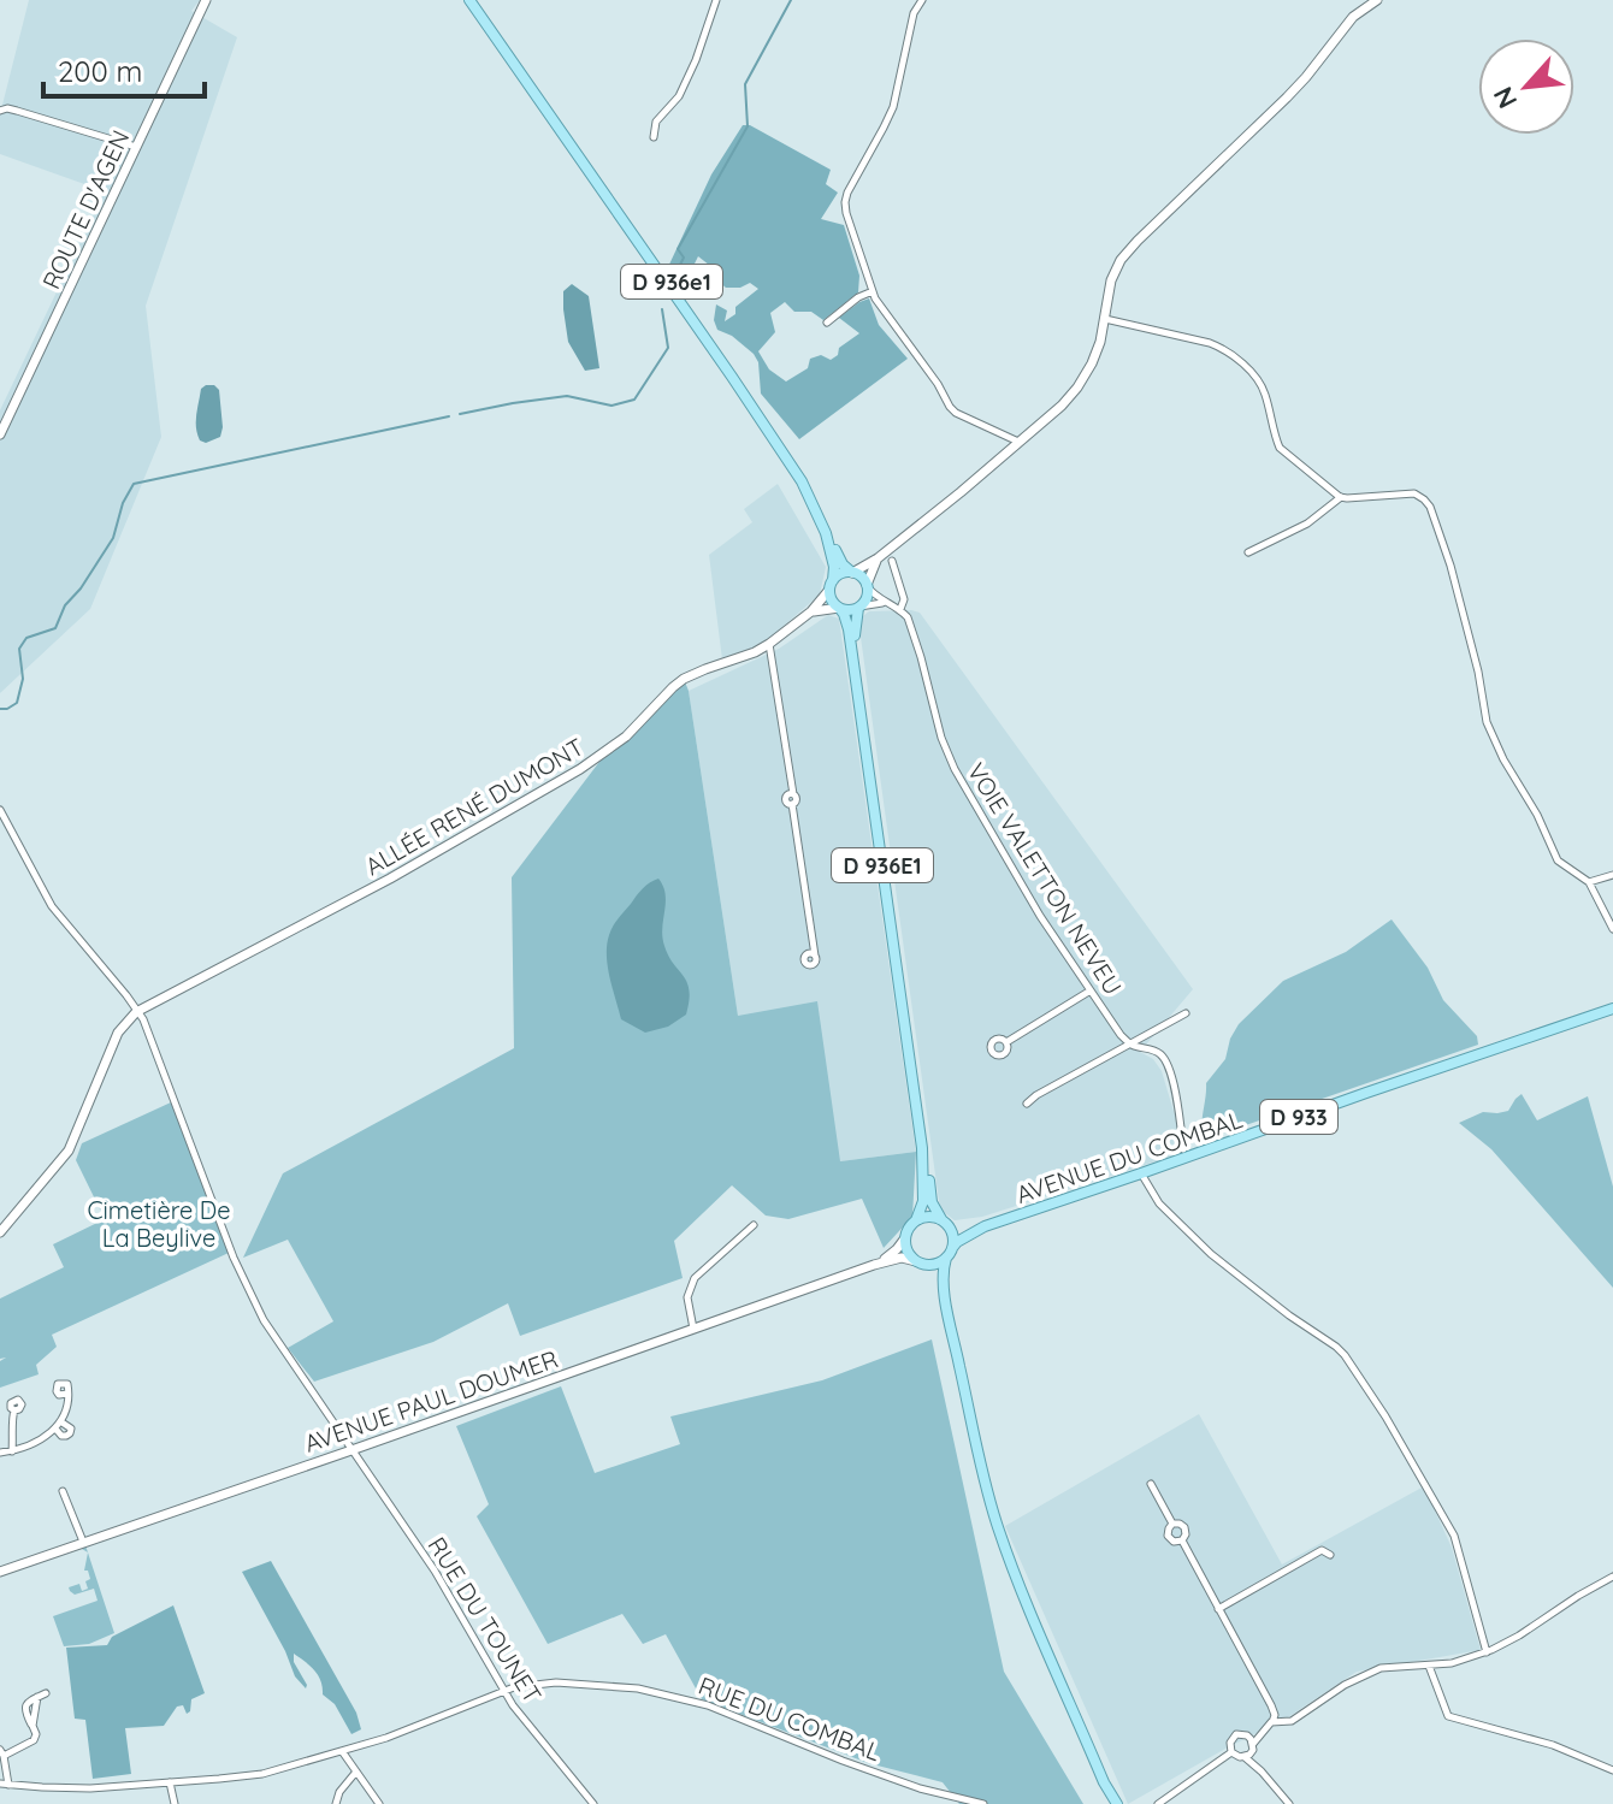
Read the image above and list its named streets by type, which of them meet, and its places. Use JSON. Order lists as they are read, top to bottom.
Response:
{
  "streets": {
    "main road": [
      "D 936e1",
      "D 936E1",
      "D 933",
      "AVENUE DU COMBAL"
    ],
    "street": [
      "ROUTE D'AGEN",
      "ALLÉE RENÉ DUMONT",
      "VOIE VALETTON NEVEU",
      "AVENUE PAUL DOUMER",
      "RUE DU TOUNET",
      "RUE DU COMBAL"
    ]
  },
  "crossings": [
    ["D 936e1", "ALLÉE RENÉ DUMONT"],
    ["D 936e1", "D 936E1"],
    ["ALLÉE RENÉ DUMONT", "D 936E1"],
    ["ALLÉE RENÉ DUMONT", "RUE DU TOUNET"],
    ["D 936E1", "D 933"],
    ["D 933", "AVENUE DU COMBAL"],
    ["AVENUE PAUL DOUMER", "RUE DU TOUNET"],
    ["RUE DU TOUNET", "RUE DU COMBAL"]
  ],
  "parks": ["Cimetière De La Beylive"],
  "scale_bar": "200 m",
  "north": "bottom left"
}
